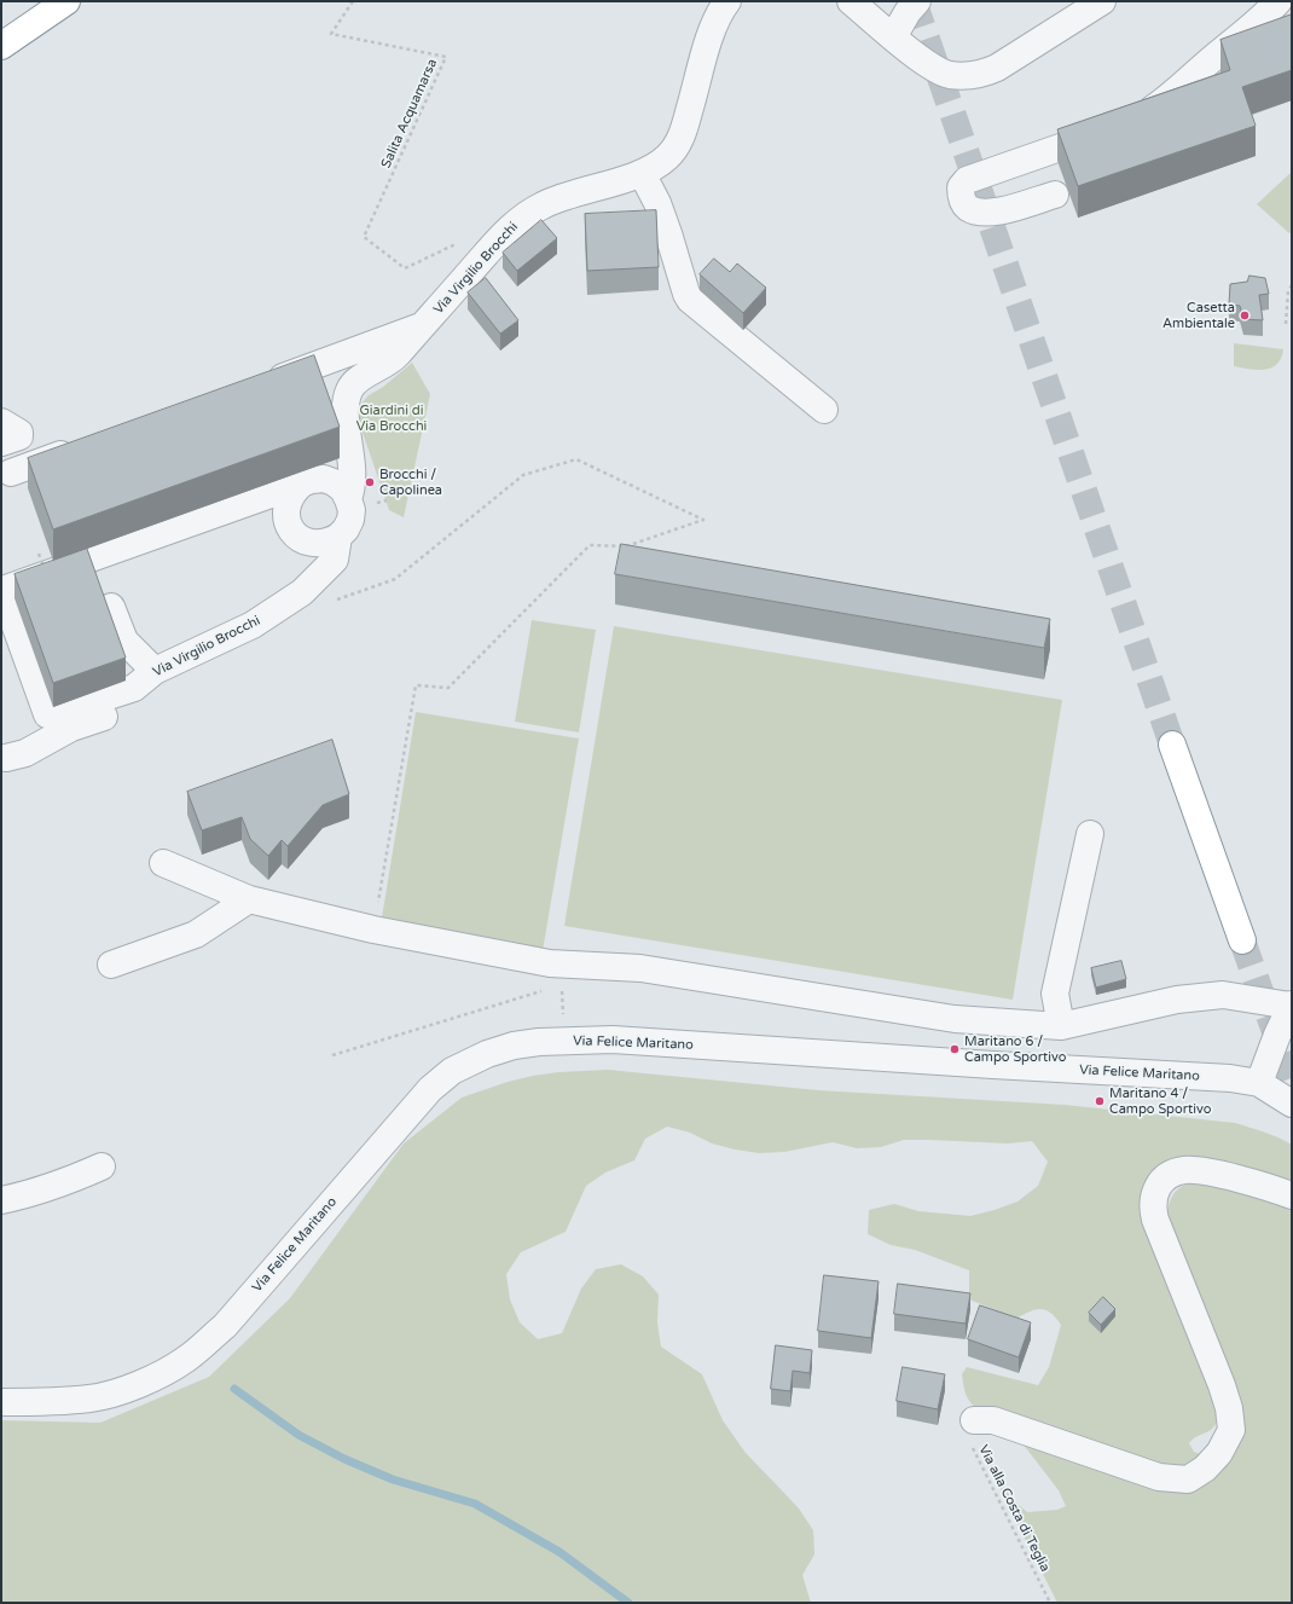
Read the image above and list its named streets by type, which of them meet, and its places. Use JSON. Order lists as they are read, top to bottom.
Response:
{
  "streets": {
    "street": ["Via Virgilio Brocchi", "Via Felice Maritano"],
    "path": ["Salita Acquamarsa", "Via alla Costa di Teglia"]
  },
  "parks": ["Giardini di Via Brocchi"],
  "places": [
    "Casetta Ambientale",
    "Brocchi / Capolinea",
    "Maritano 6 / Campo Sportivo",
    "Maritano 4 / Campo Sportivo"
  ]
}
